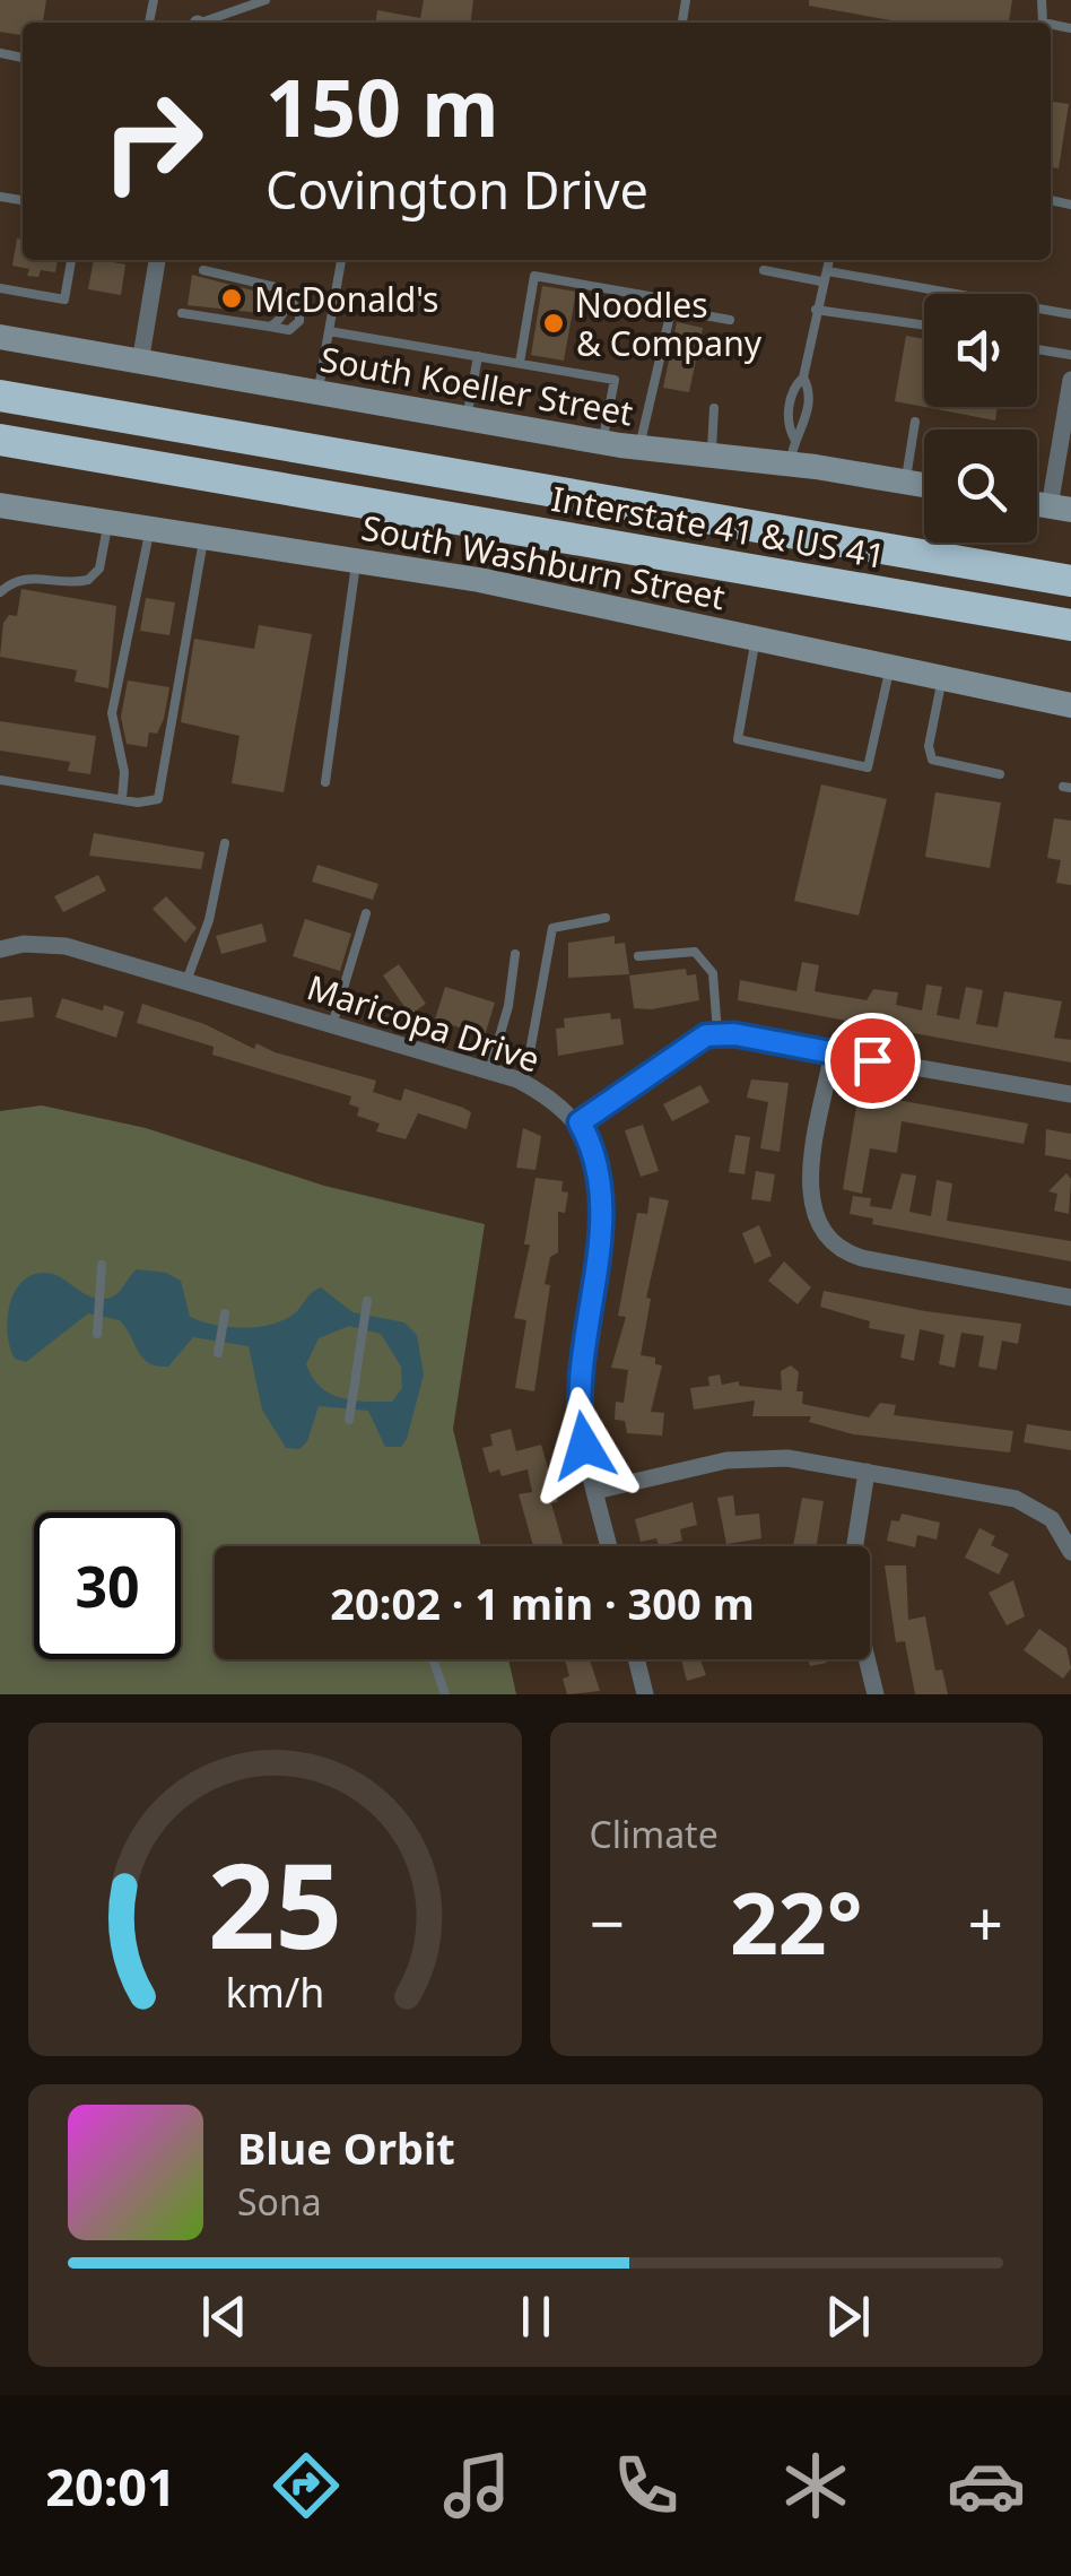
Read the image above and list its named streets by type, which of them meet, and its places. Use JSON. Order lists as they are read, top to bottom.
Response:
{
  "streets": {
    "highway": ["Interstate 41 & US 41"],
    "street": ["South Koeller Street", "South Washburn Street", "Maricopa Drive"]
  },
  "places": ["McDonald's", "Noodles & Company"],
  "page": {
    "turn": ["150 m", "Covington Drive"],
    "limit": "30",
    "trip": "20:02 · 1 min · 300 m",
    "tile": "Climate",
    "heat": ["−", "22°", "+"],
    "song": ["Blue Orbit", "Sona"],
    "tabs": "20:01",
    "gauge": ["25", "km/h"]
  }
}
